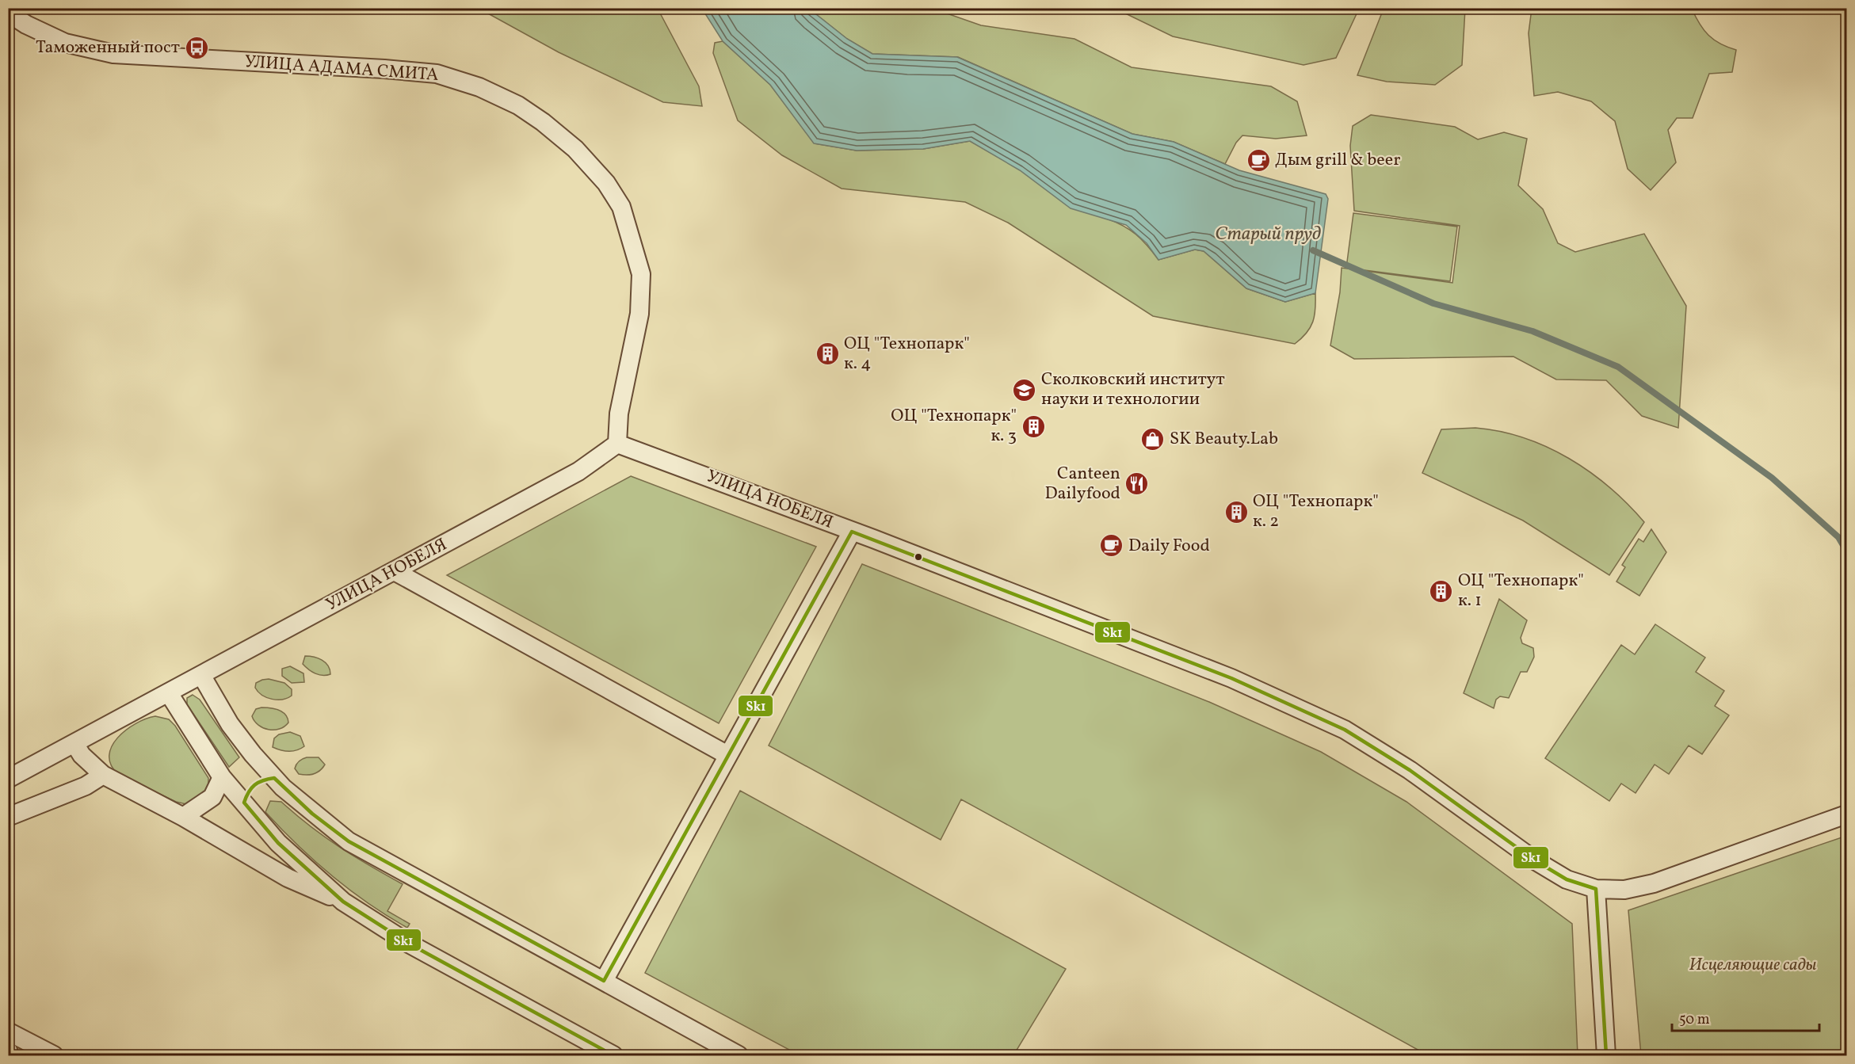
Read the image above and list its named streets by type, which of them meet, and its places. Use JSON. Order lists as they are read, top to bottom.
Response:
{
  "streets": {
    "street": ["УЛИЦА АДАМА СМИТА", "УЛИЦА НОБЕЛЯ"]
  },
  "crossings": [
    ["УЛИЦА АДАМА СМИТА", "УЛИЦА НОБЕЛЯ"]
  ],
  "water": ["Старый пруд"],
  "parks": ["Исцеляющие сады"],
  "places": {
    "bus stop": ["Таможенный пост"],
    "cafe": ["Дым grill & beer", "Daily Food"],
    "building": [
      "ОЦ \"Технопарк\" к. 4",
      "ОЦ \"Технопарк\" к. 3",
      "ОЦ \"Технопарк\" к. 2",
      "ОЦ \"Технопарк\" к. 1"
    ],
    "school or university": ["Сколковский институт науки и технологии"],
    "shop": ["SK Beauty.Lab"],
    "restaurant": ["Canteen Dailyfood"]
  },
  "lines": ["transit line Sk1"],
  "scale_bar": "50 m"
}
